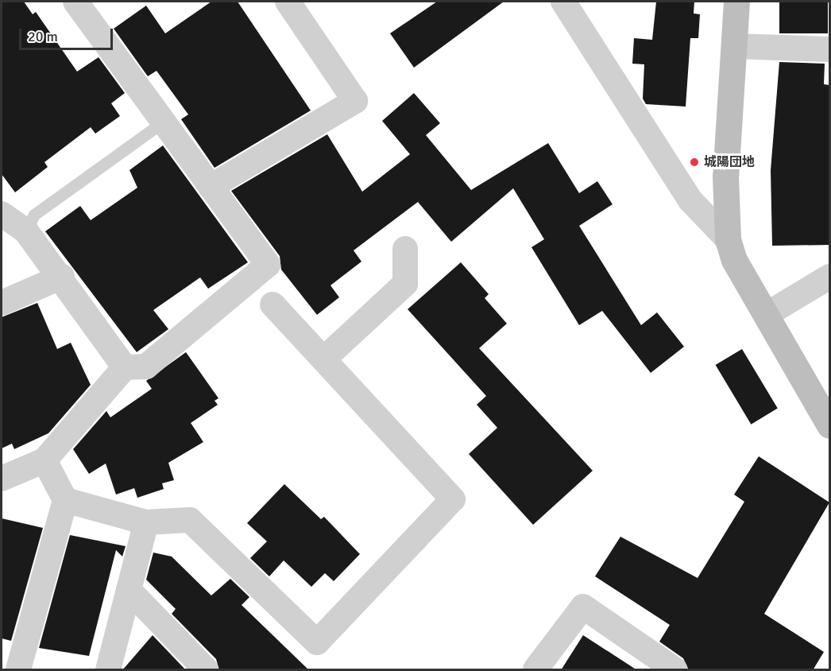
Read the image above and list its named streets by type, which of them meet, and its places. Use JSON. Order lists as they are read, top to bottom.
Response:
{
  "places": ["城陽団地"],
  "scale_bar": "20 m"
}
